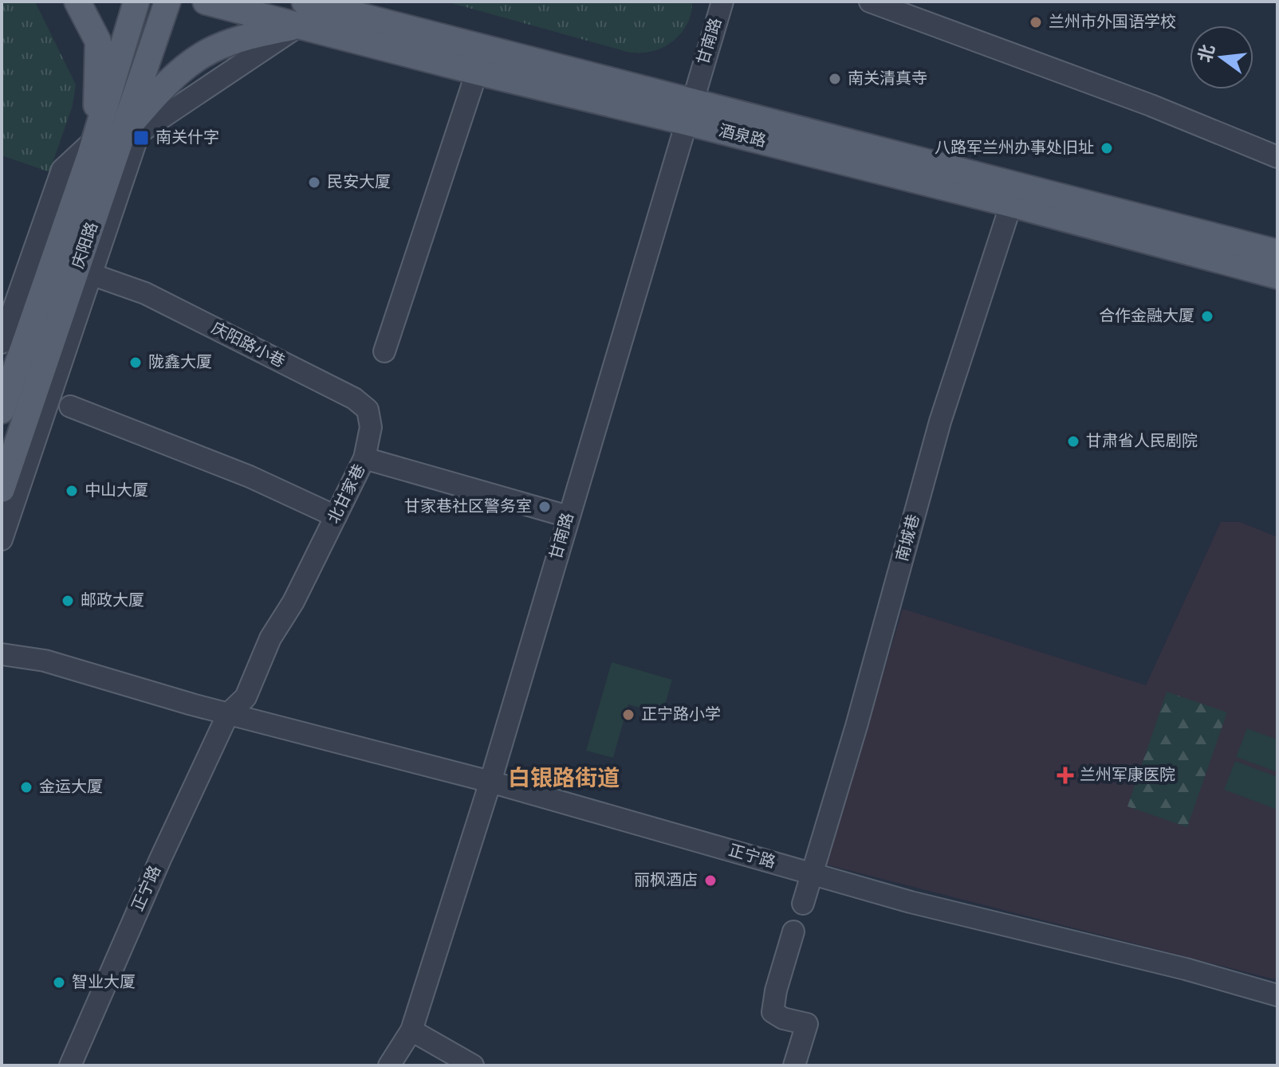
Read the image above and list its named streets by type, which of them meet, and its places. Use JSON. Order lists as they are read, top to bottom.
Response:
{
  "streets": {
    "main road": ["酒泉路", "庆阳路"],
    "street": [
      "甘南路",
      "庆阳路小巷",
      "北甘家巷",
      "南城巷",
      "正宁路"
    ]
  },
  "crossings": [
    ["甘南路", "酒泉路"],
    ["甘南路", "北甘家巷"],
    ["甘南路", "正宁路"],
    ["酒泉路", "南城巷"],
    ["庆阳路", "庆阳路小巷"],
    ["庆阳路小巷", "北甘家巷"],
    ["北甘家巷", "正宁路"],
    ["南城巷", "正宁路"]
  ],
  "districts": ["白银路街道"],
  "places": {
    "other": [
      "兰州市外国语学校",
      "南关清真寺",
      "八路军兰州办事处旧址",
      "民安大厦",
      "合作金融大厦",
      "陇鑫大厦",
      "甘肃省人民剧院",
      "中山大厦",
      "甘家巷社区警务室",
      "邮政大厦",
      "正宁路小学",
      "金运大厦",
      "丽枫酒店",
      "智业大厦"
    ],
    "transit": ["南关什字"],
    "health": ["兰州军康医院"]
  },
  "north": "left"
}
